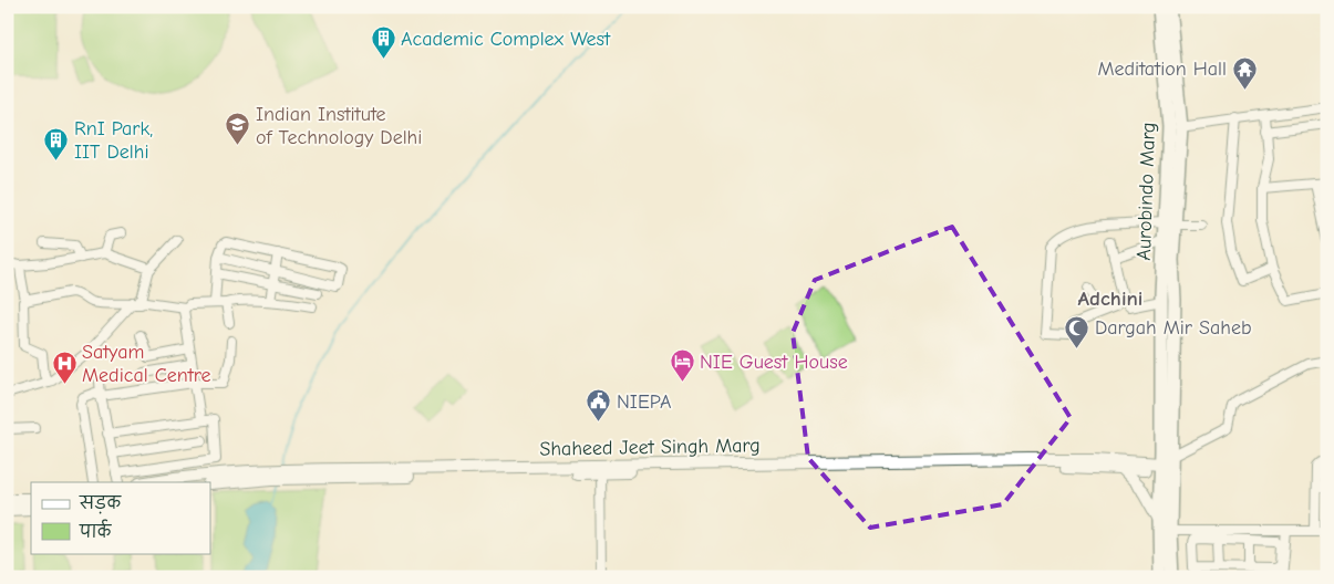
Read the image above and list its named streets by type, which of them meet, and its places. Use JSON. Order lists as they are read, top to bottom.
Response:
{
  "streets": {
    "highway": ["Aurobindo Marg"],
    "main road": ["Shaheed Jeet Singh Marg"]
  },
  "crossings": [
    ["Aurobindo Marg", "Shaheed Jeet Singh Marg"]
  ],
  "districts": ["Adchini"],
  "places": {
    "building": ["Academic Complex West", "RnI Park, IIT Delhi"],
    "temple": ["Meditation Hall"],
    "school or university": ["Indian Institute of Technology Delhi"],
    "mosque": ["Dargah Mir Saheb"],
    "hotel": ["NIE Guest House"],
    "hospital": ["Satyam Medical Centre"],
    "public building": ["NIEPA"]
  },
  "legend": ["सड़क", "पार्क"]
}
